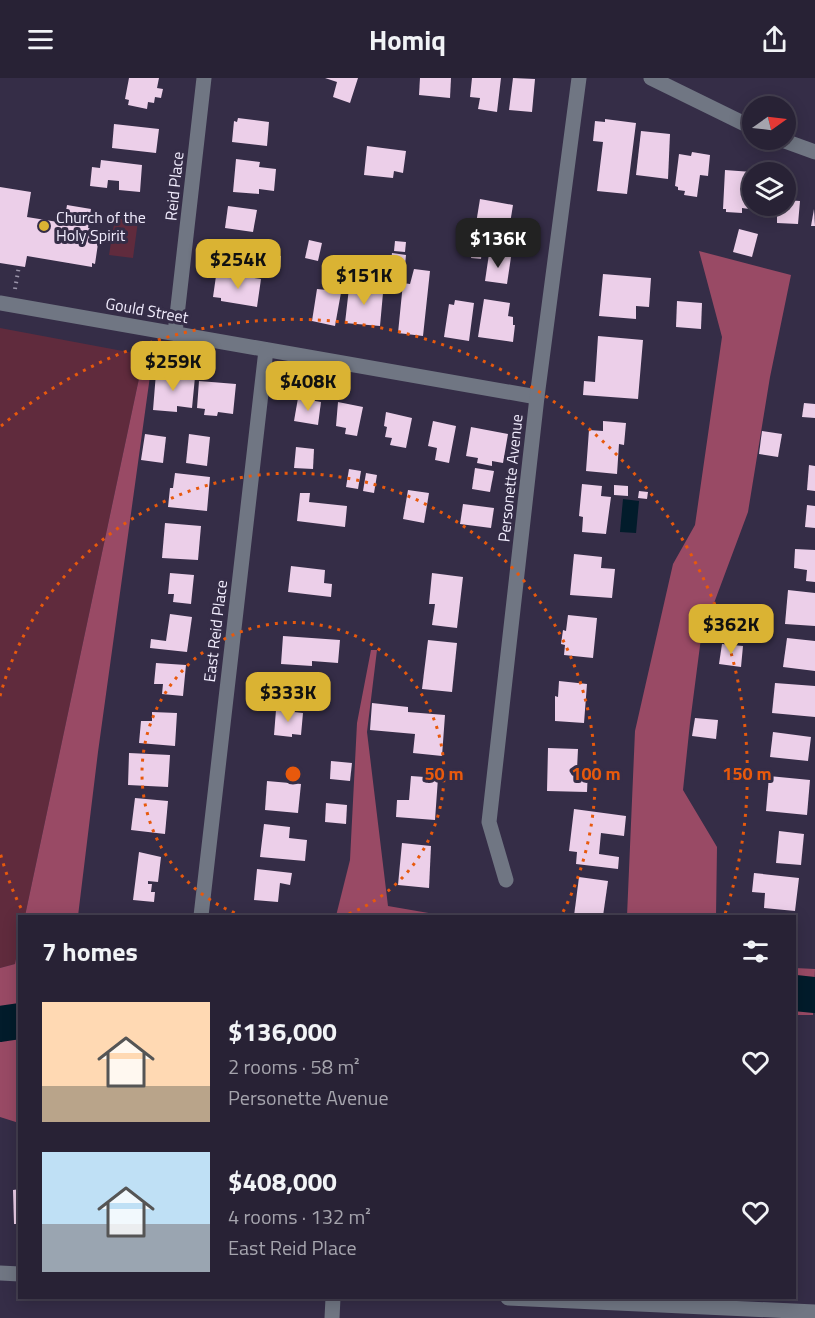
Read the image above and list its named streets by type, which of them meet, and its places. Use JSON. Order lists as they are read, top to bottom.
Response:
{
  "streets": {
    "street": [
      "Reid Place",
      "Gould Street",
      "Personette Avenue",
      "East Reid Place"
    ]
  },
  "crossings": [
    ["Reid Place", "Gould Street"],
    ["Gould Street", "Personette Avenue"],
    ["Gould Street", "East Reid Place"]
  ],
  "places": ["Church of the Holy Spirit"],
  "north": "right",
  "page": {
    "header": "Homiq",
    "price": [
      "$136K",
      "$254K",
      "$151K",
      "$259K",
      "$408K",
      "$362K",
      "$333K"
    ],
    "heading": "7 homes",
    "list": [
      {
        "name": "$136,000",
        "note": "2 rooms · 58 m² · Personette Avenue"
      },
      {
        "name": "$408,000",
        "note": "4 rooms · 132 m² · East Reid Place"
      }
    ]
  },
  "rings": ["50 m", "100 m", "150 m"]
}
